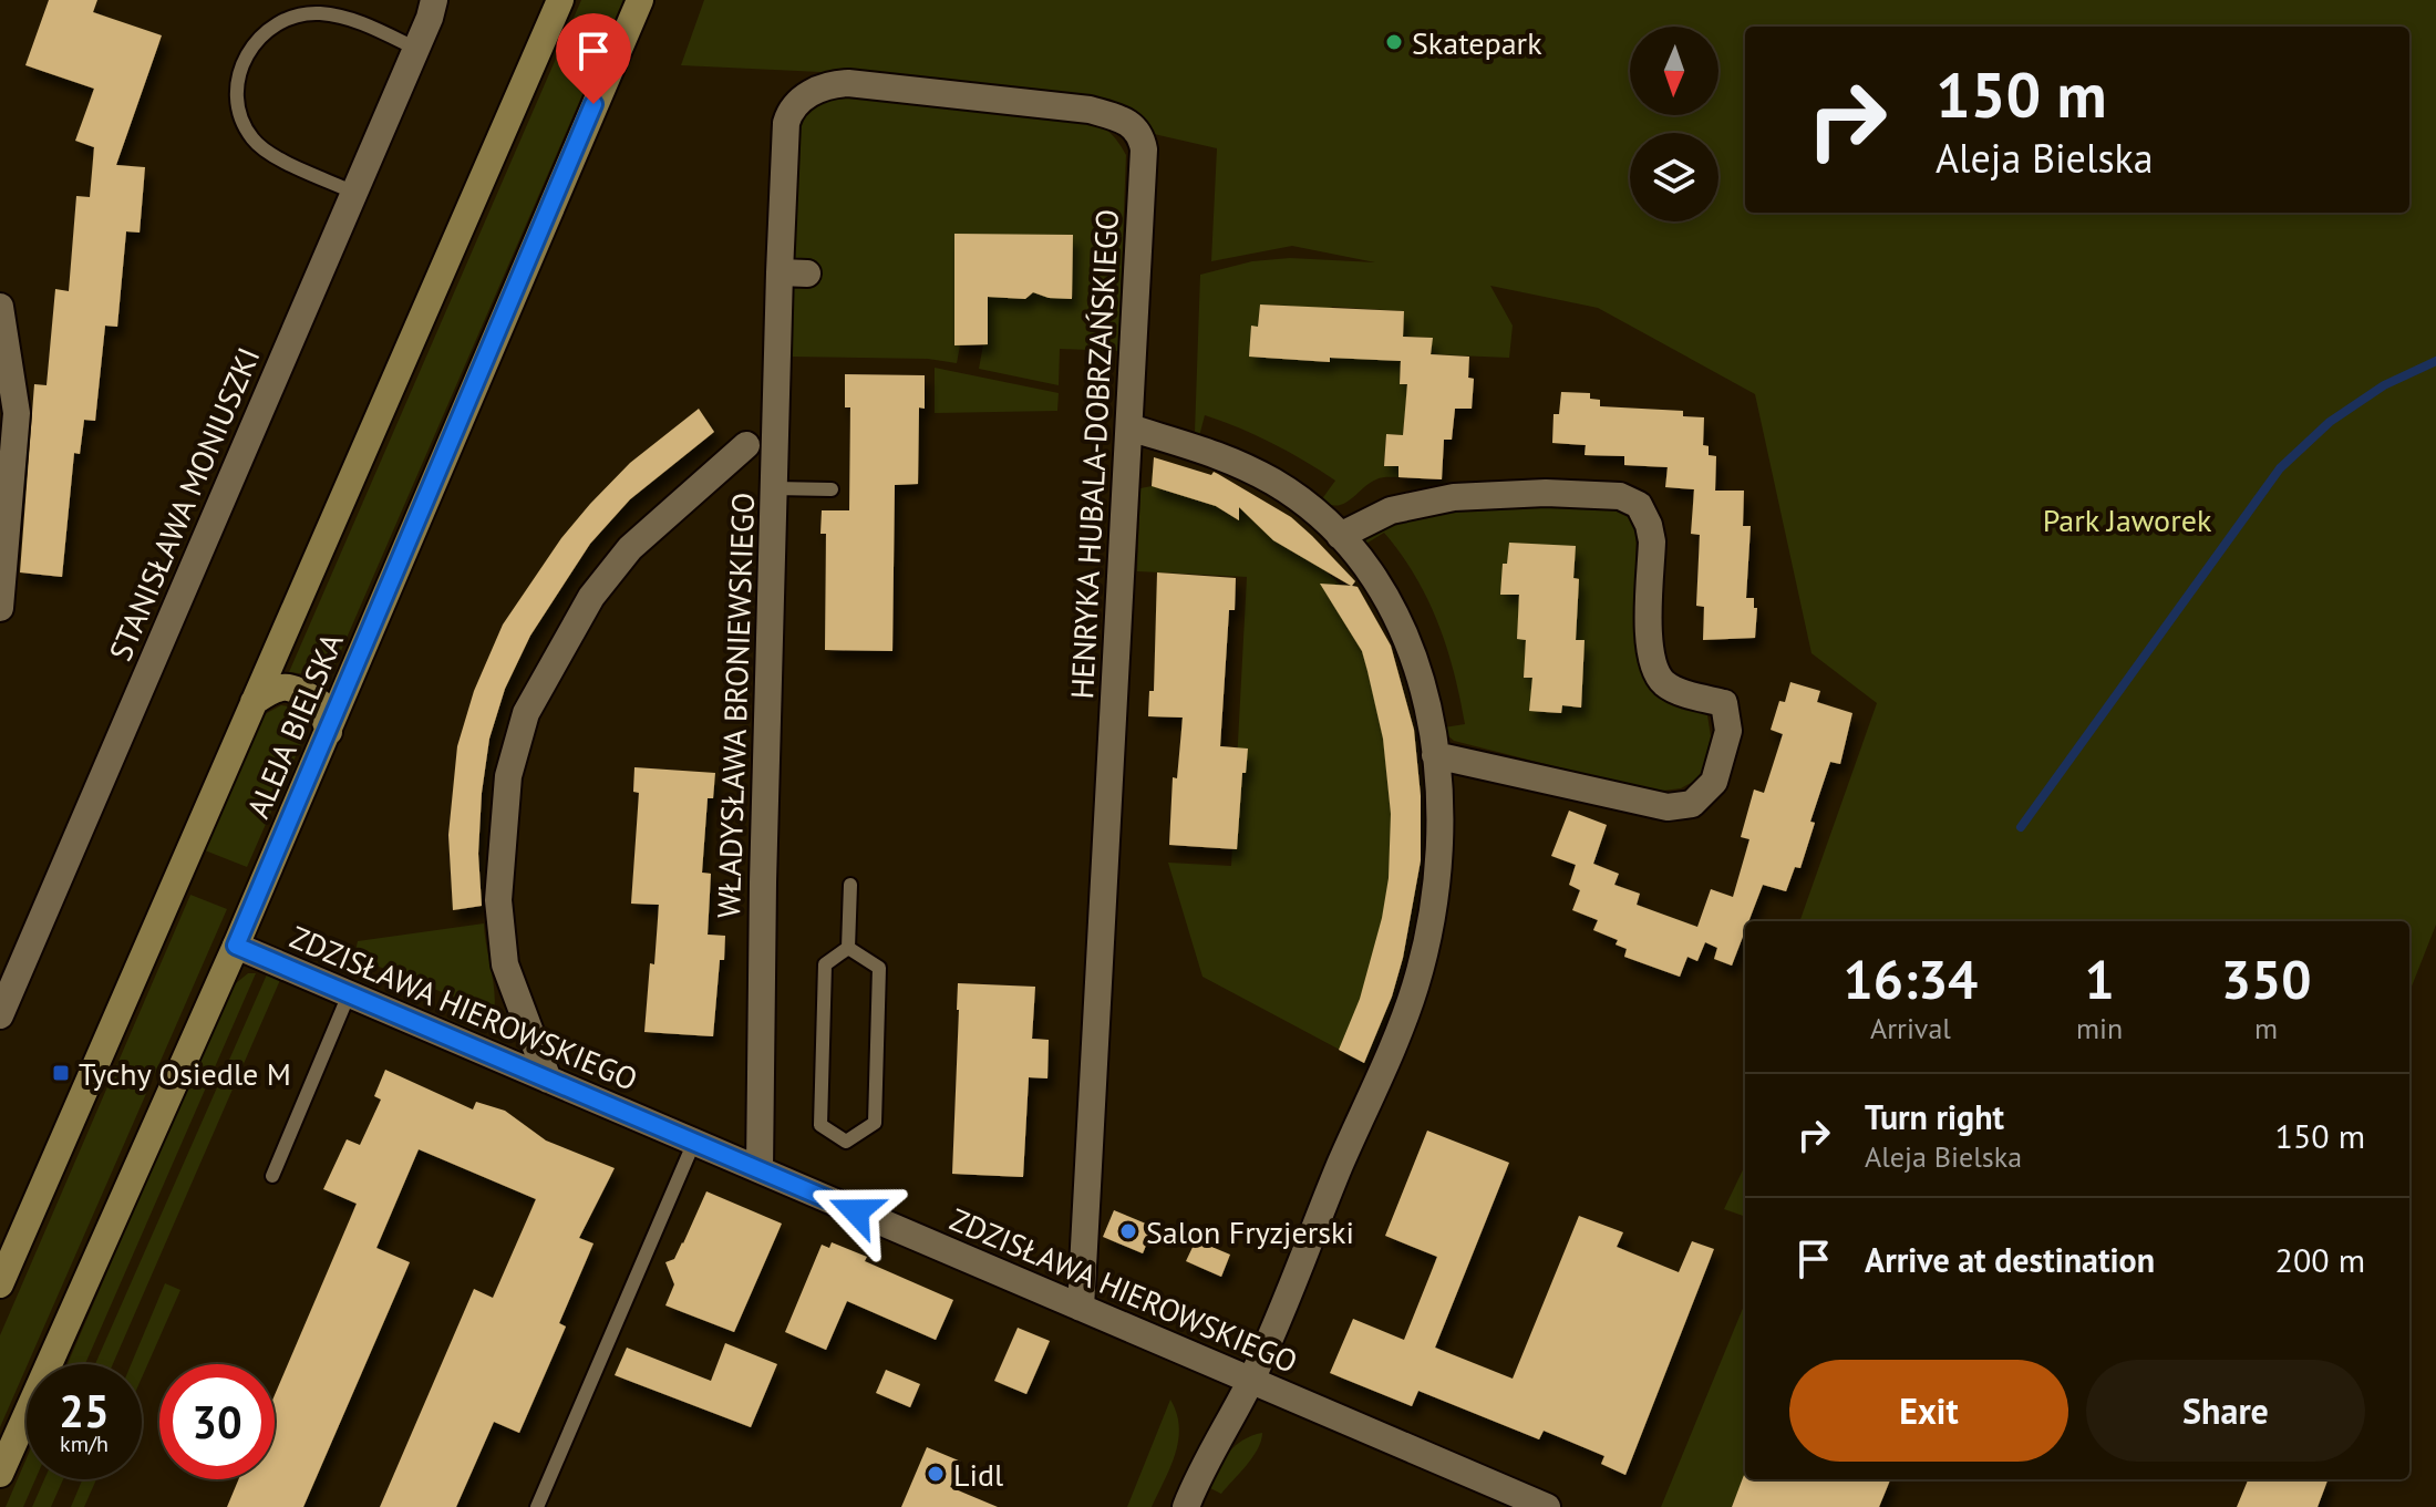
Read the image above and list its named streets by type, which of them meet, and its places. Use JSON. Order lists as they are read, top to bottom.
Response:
{
  "streets": {
    "main road": ["ALEJA BIELSKA"],
    "street": [
      "HENRYKA HUBALA-DOBRZAŃSKIEGO",
      "STANISŁAWA MONIUSZKI",
      "WŁADYSŁAWA BRONIEWSKIEGO",
      "ZDZISŁAWA HIEROWSKIEGO"
    ]
  },
  "crossings": [
    ["HENRYKA HUBALA-DOBRZAŃSKIEGO", "WŁADYSŁAWA BRONIEWSKIEGO"],
    ["HENRYKA HUBALA-DOBRZAŃSKIEGO", "ZDZISŁAWA HIEROWSKIEGO"],
    ["WŁADYSŁAWA BRONIEWSKIEGO", "ZDZISŁAWA HIEROWSKIEGO"],
    ["ALEJA BIELSKA", "ZDZISŁAWA HIEROWSKIEGO"]
  ],
  "parks": ["Park Jaworek"],
  "places": {
    "other": ["Skatepark", "Salon Fryzjerski", "Lidl"],
    "transit": ["Tychy Osiedle M"]
  },
  "north": "bottom",
  "page": {
    "turn": ["150 m", "Aleja Bielska"],
    "eta": [
      "16:34",
      "Arrival",
      "1",
      "min",
      "350",
      "m"
    ],
    "list": [
      {
        "name": "Turn right",
        "note": "Aleja Bielska",
        "value": "150 m"
      },
      {
        "name": "Arrive at destination",
        "value": "200 m"
      }
    ],
    "buttons": ["Exit", "Share"],
    "speed": "25 km/h",
    "limit": "30"
  }
}
